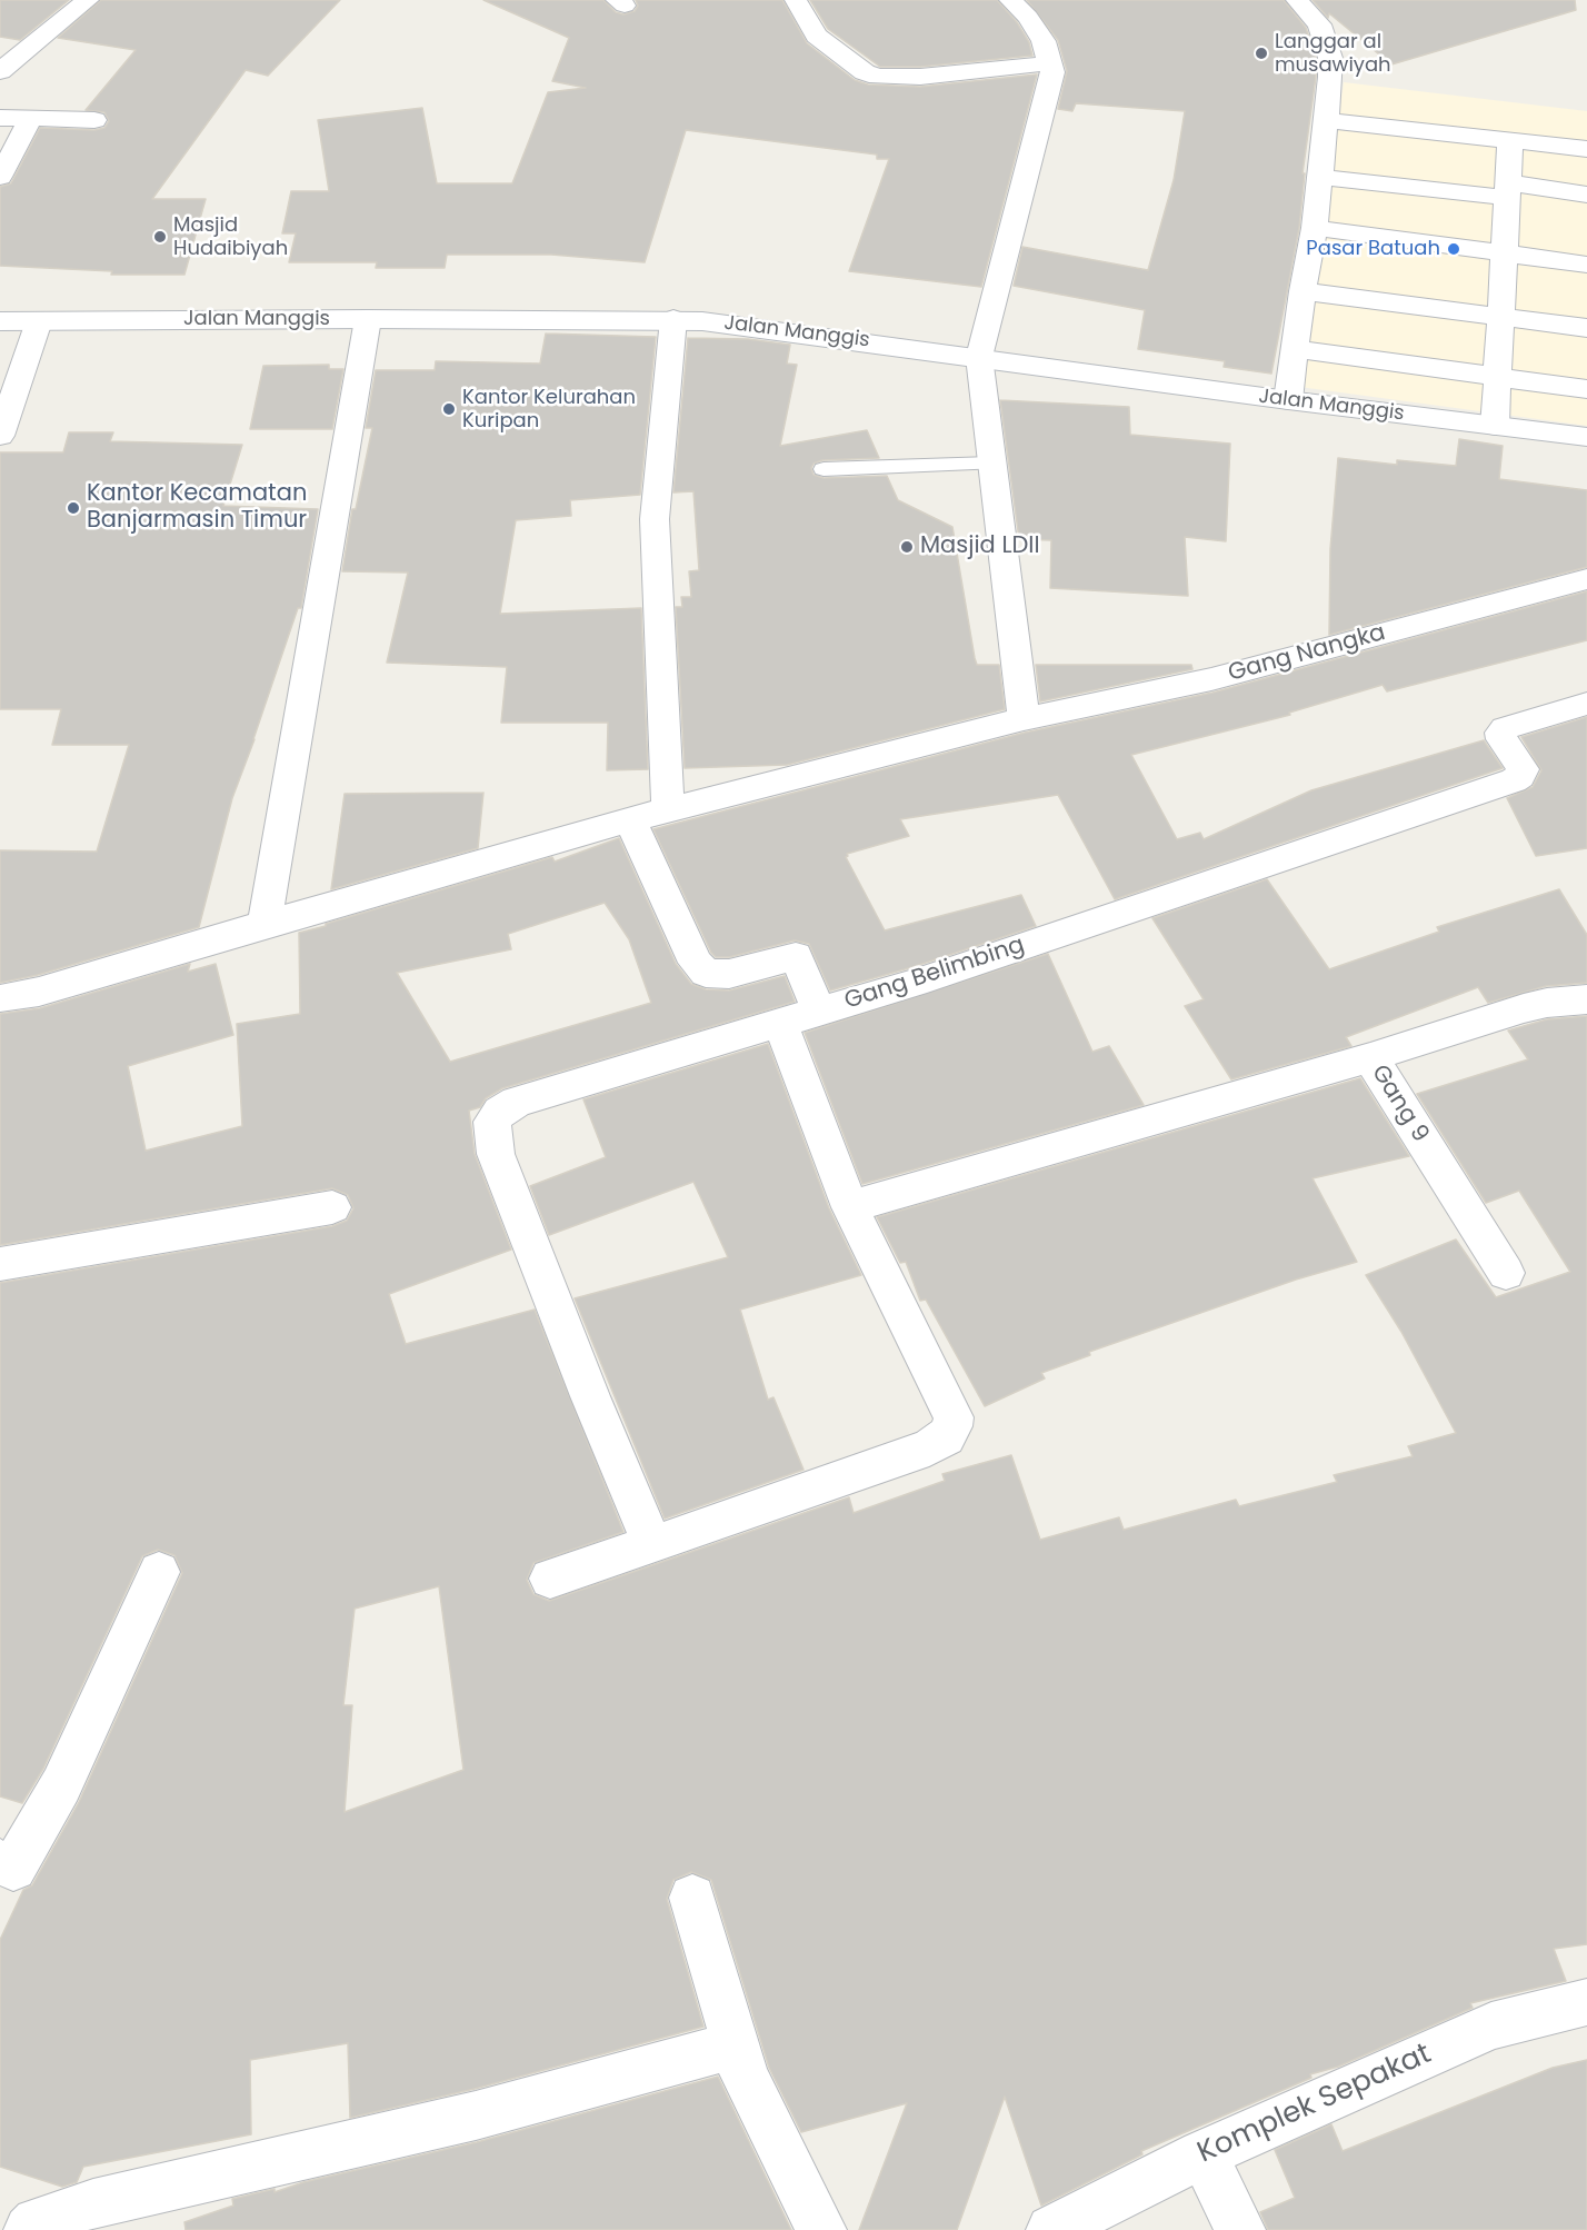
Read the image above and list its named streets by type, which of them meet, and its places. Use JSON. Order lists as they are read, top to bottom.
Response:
{
  "streets": {
    "street": [
      "Jalan Manggis",
      "Gang Nangka",
      "Gang Belimbing",
      "Gang 9",
      "Komplek Sepakat"
    ]
  },
  "places": [
    "Langgar al musawiyah",
    "Masjid Hudaibiyah",
    "Pasar Batuah",
    "Kantor Kelurahan Kuripan",
    "Kantor Kecamatan Banjarmasin Timur",
    "Masjid LDII"
  ]
}
